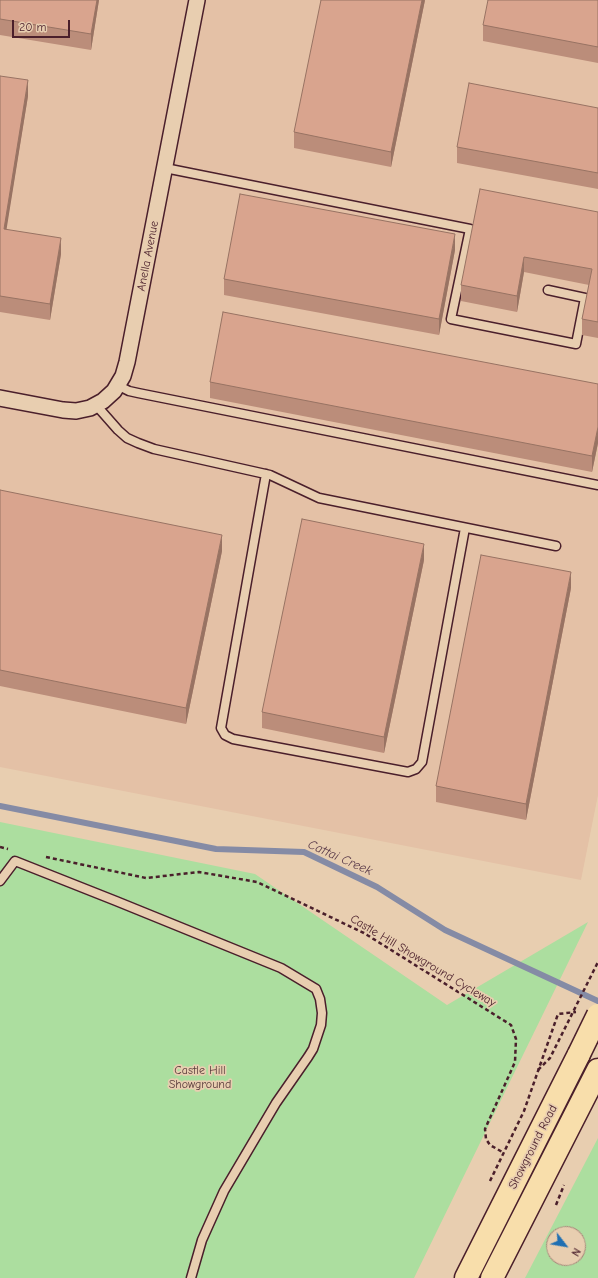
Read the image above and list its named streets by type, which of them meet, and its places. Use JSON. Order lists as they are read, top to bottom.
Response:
{
  "streets": {
    "main road": ["Showground Road"],
    "street": ["Anella Avenue"],
    "path": ["Castle Hill Showground Cycleway"]
  },
  "water": ["Cattai Creek"],
  "parks": ["Castle Hill Showground"],
  "scale_bar": "20 m",
  "north": "bottom right"
}
